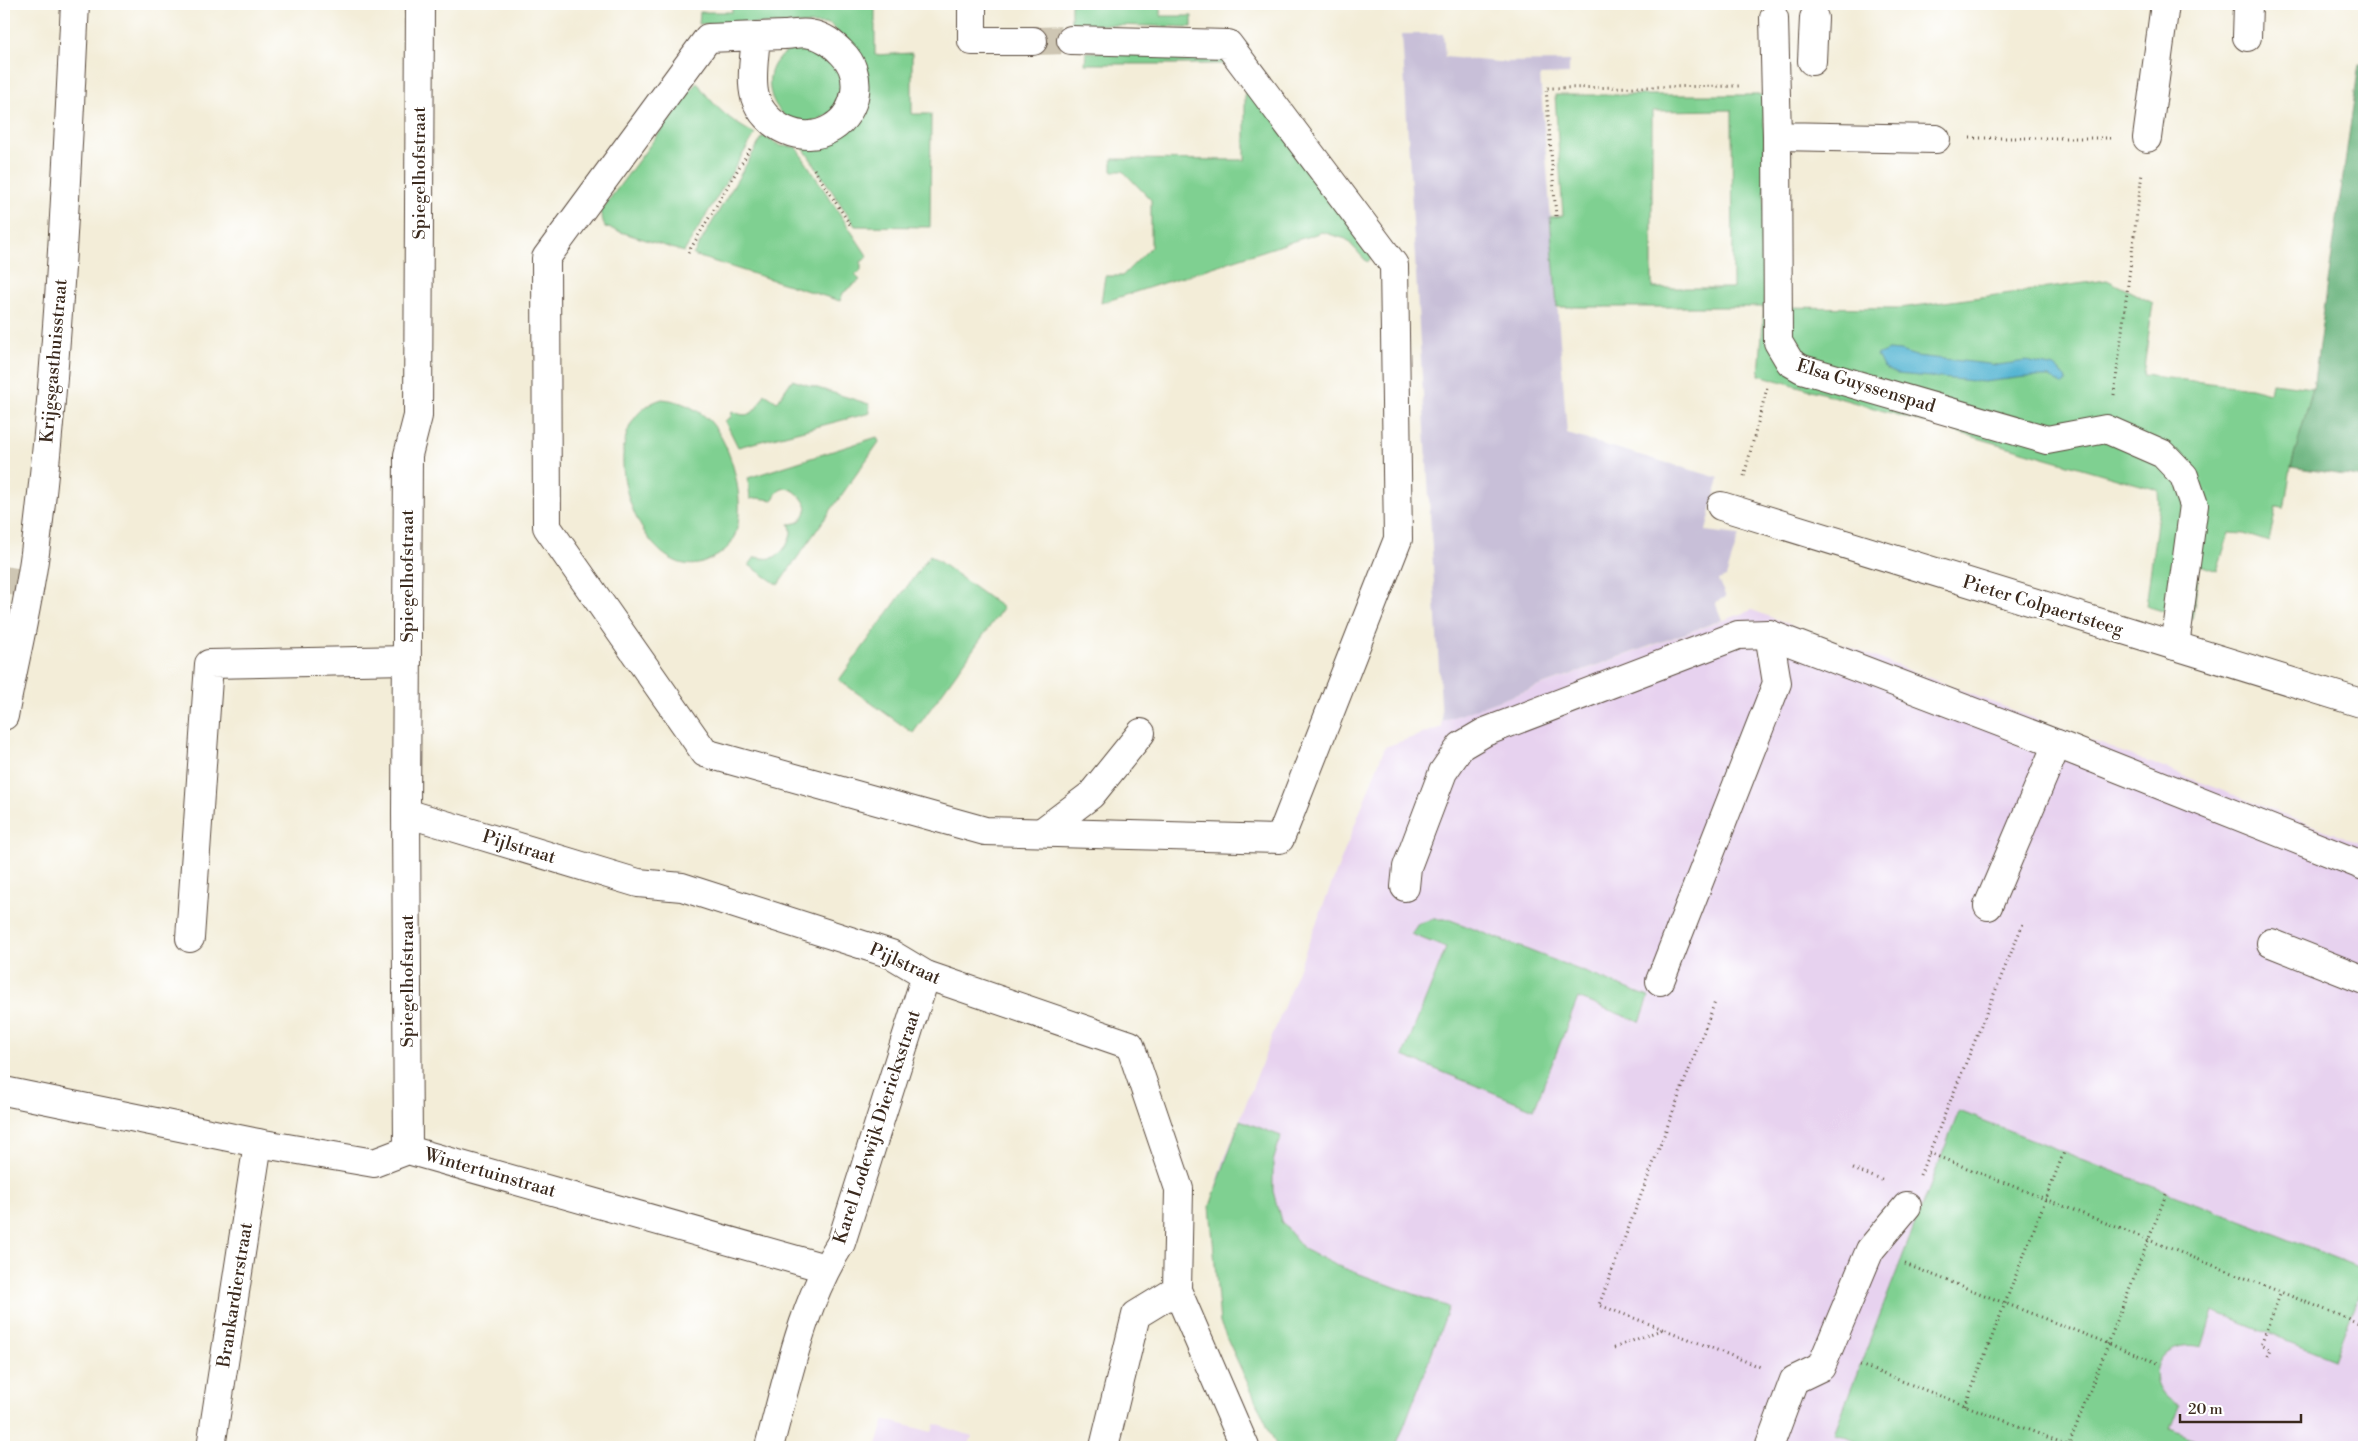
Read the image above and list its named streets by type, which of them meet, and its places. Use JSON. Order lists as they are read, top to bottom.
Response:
{
  "streets": {
    "street": [
      "Spiegelhofstraat",
      "Krijgsgasthuisstraat",
      "Elsa Guyssenspad",
      "Pieter Colpaertsteeg",
      "Pijlstraat",
      "Karel Lodewijk Dierickxstraat",
      "Wintertuinstraat",
      "Brankardierstraat"
    ]
  },
  "crossings": [
    ["Spiegelhofstraat", "Pijlstraat"],
    ["Spiegelhofstraat", "Wintertuinstraat"],
    ["Pijlstraat", "Karel Lodewijk Dierickxstraat"],
    ["Karel Lodewijk Dierickxstraat", "Wintertuinstraat"],
    ["Wintertuinstraat", "Brankardierstraat"]
  ],
  "scale_bar": "20 m"
}
